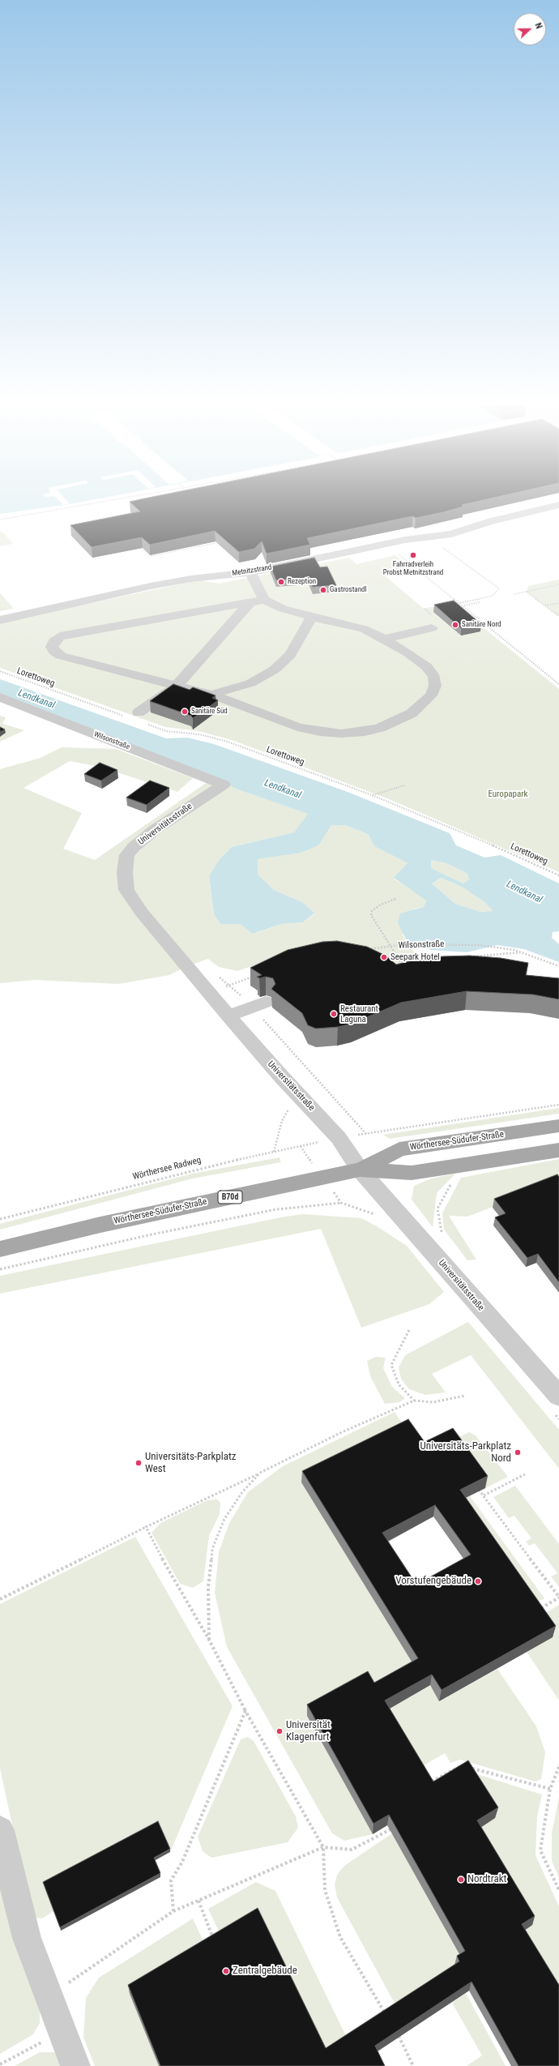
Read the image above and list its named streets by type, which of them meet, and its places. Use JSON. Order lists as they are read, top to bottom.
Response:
{
  "streets": {
    "main road": ["Wörthersee-Südufer-Straße", "B70d"],
    "street": ["Metnitzstrand", "Wilsonstraße", "Universitätsstraße"],
    "path": ["Lorettoweg", "Wörthersee Radweg"]
  },
  "crossings": [
    ["Wilsonstraße", "Universitätsstraße"],
    ["Universitätsstraße", "Wörthersee-Südufer-Straße"],
    ["Universitätsstraße", "Wörthersee Radweg"]
  ],
  "water": ["Lendkanal"],
  "parks": ["Europapark"],
  "places": [
    "Fahrradverleih Probst Metnitzstrand",
    "Rezeption",
    "Gastrostandl",
    "Sanitäre Nord",
    "Sanitäre Süd",
    "Seepark Hotel",
    "Restaurant Laguna",
    "Universitäts-Parkplatz Nord",
    "Universitäts-Parkplatz West",
    "Vorstufengebäude",
    "Universität Klagenfurt",
    "Nordtrakt",
    "Zentralgebäude"
  ],
  "north": "right"
}
